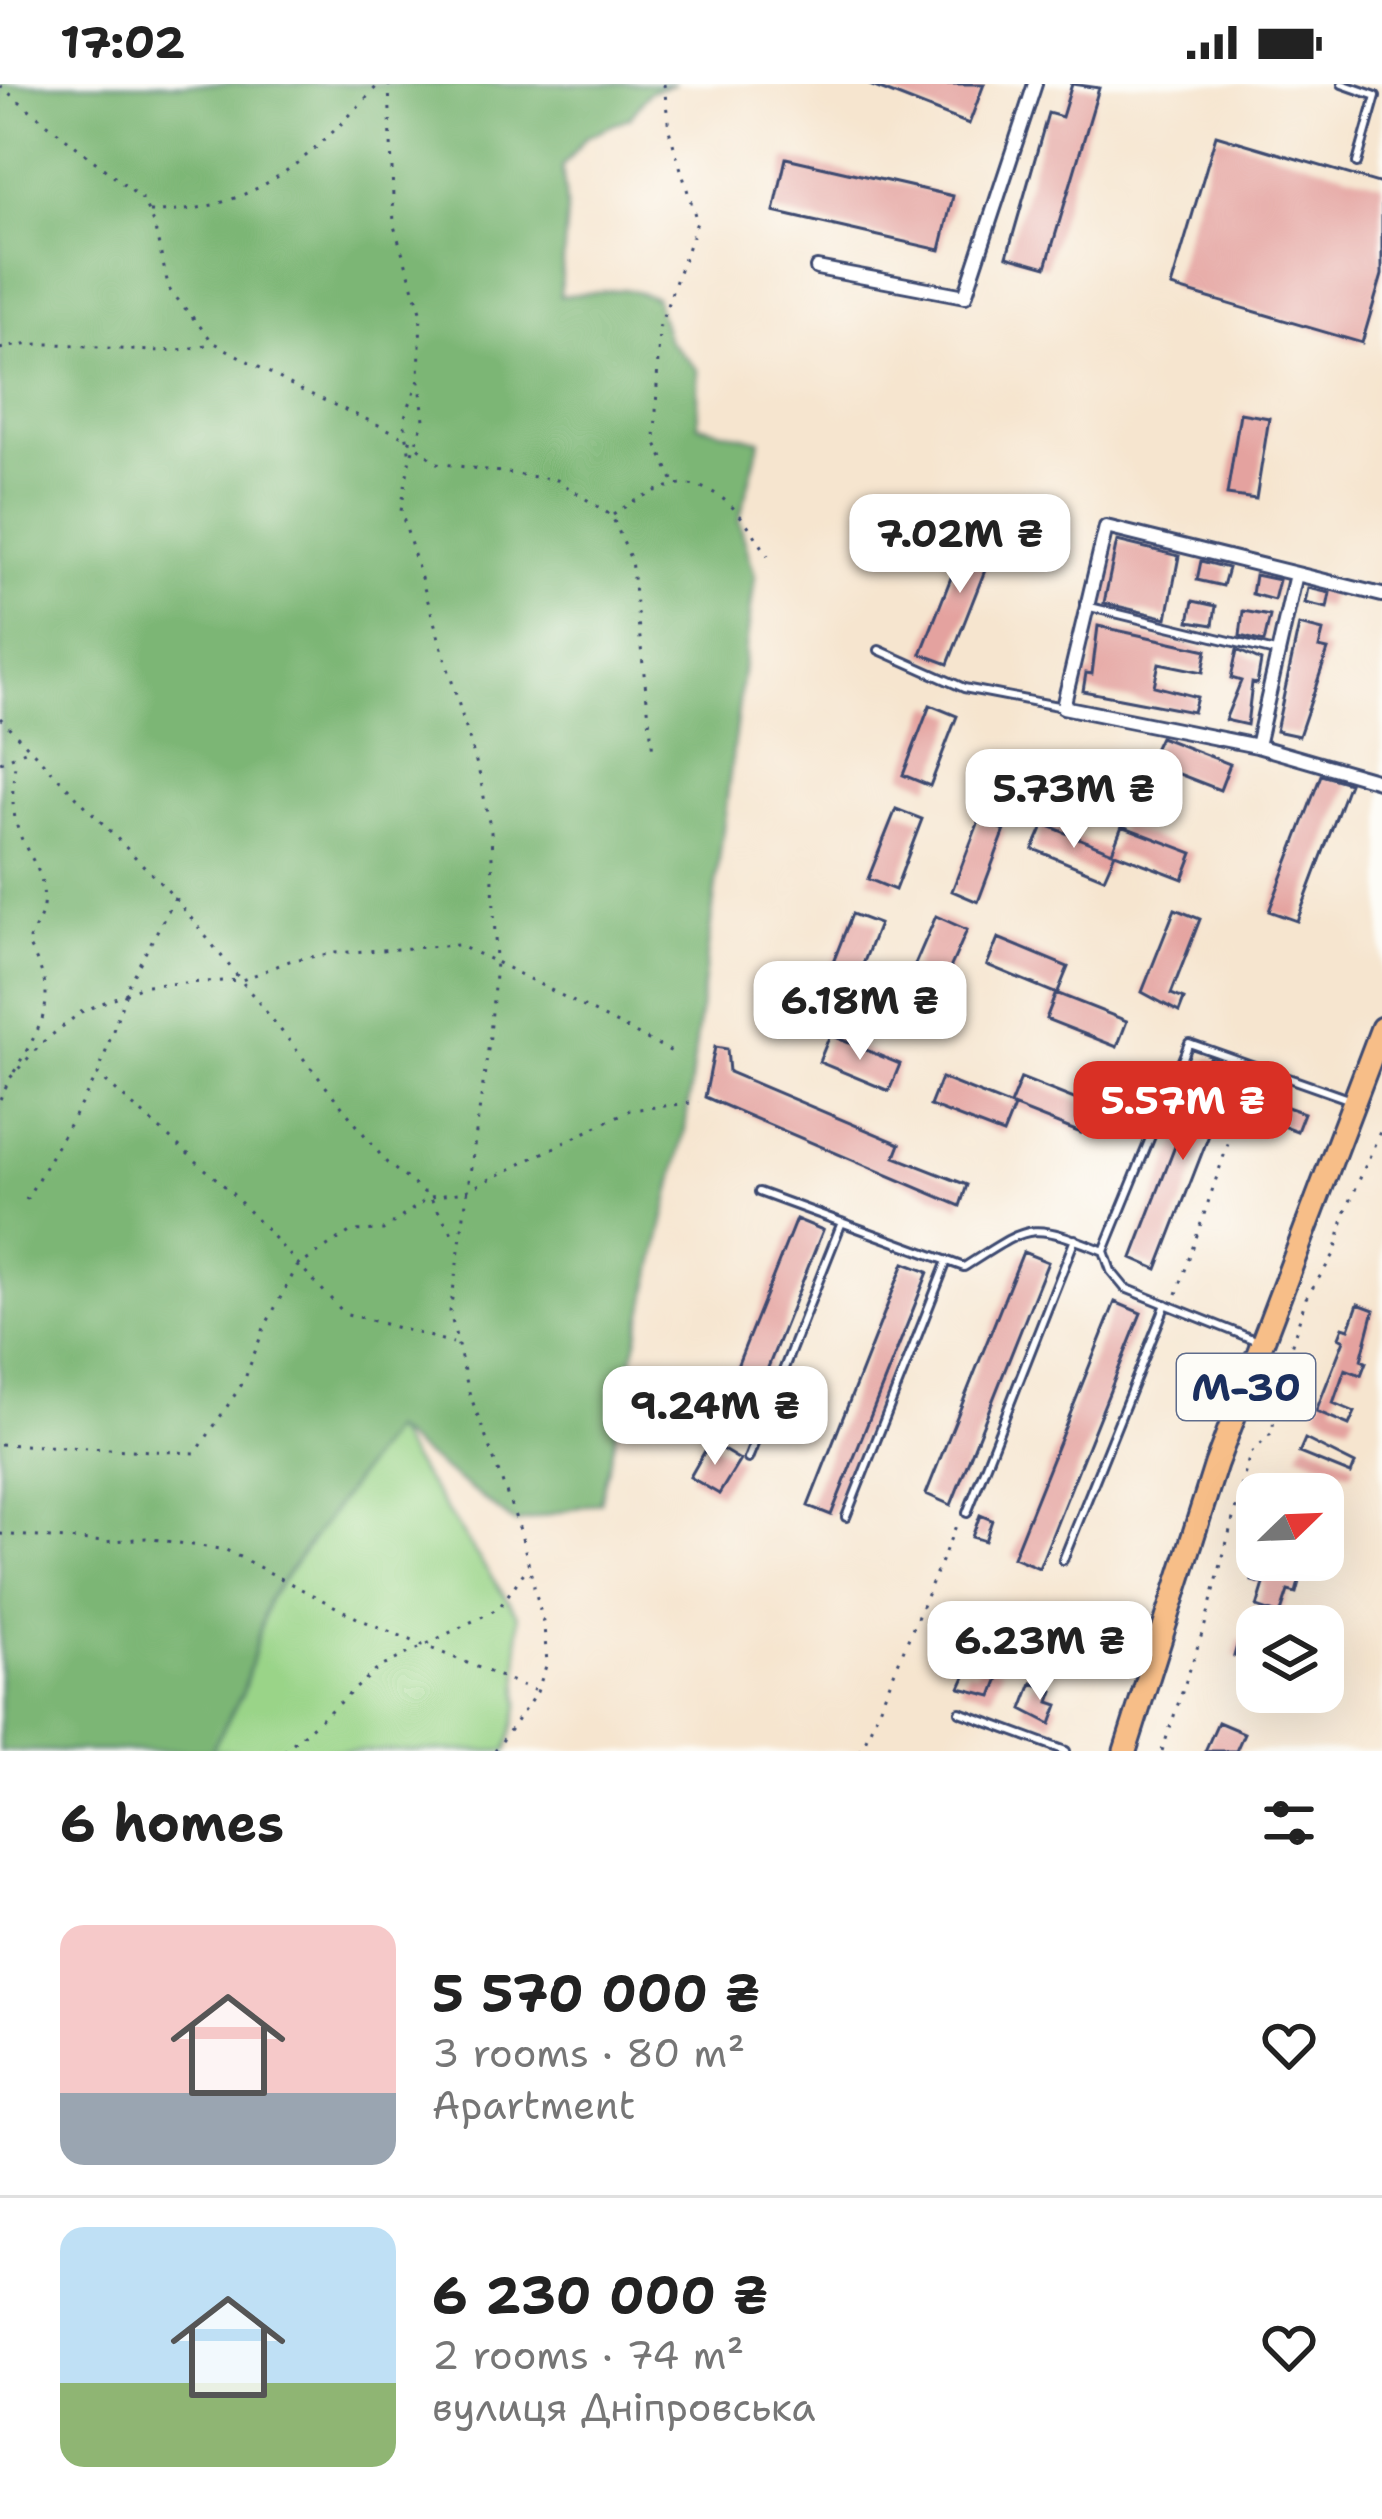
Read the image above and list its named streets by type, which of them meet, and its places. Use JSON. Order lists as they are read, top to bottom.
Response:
{
  "streets": {
    "highway": ["М-30"]
  },
  "north": "top right",
  "page": {
    "status": "17:02",
    "price": [
      "7.02M ₴",
      "5.73M ₴",
      "6.18M ₴",
      "5.57M ₴",
      "9.24M ₴",
      "6.23M ₴"
    ],
    "heading": "6 homes",
    "list": [
      {
        "name": "5 570 000 ₴",
        "note": "3 rooms · 80 m² · Apartment"
      },
      {
        "name": "6 230 000 ₴",
        "note": "2 rooms · 74 m² · вулиця Дніпровська"
      }
    ]
  }
}
